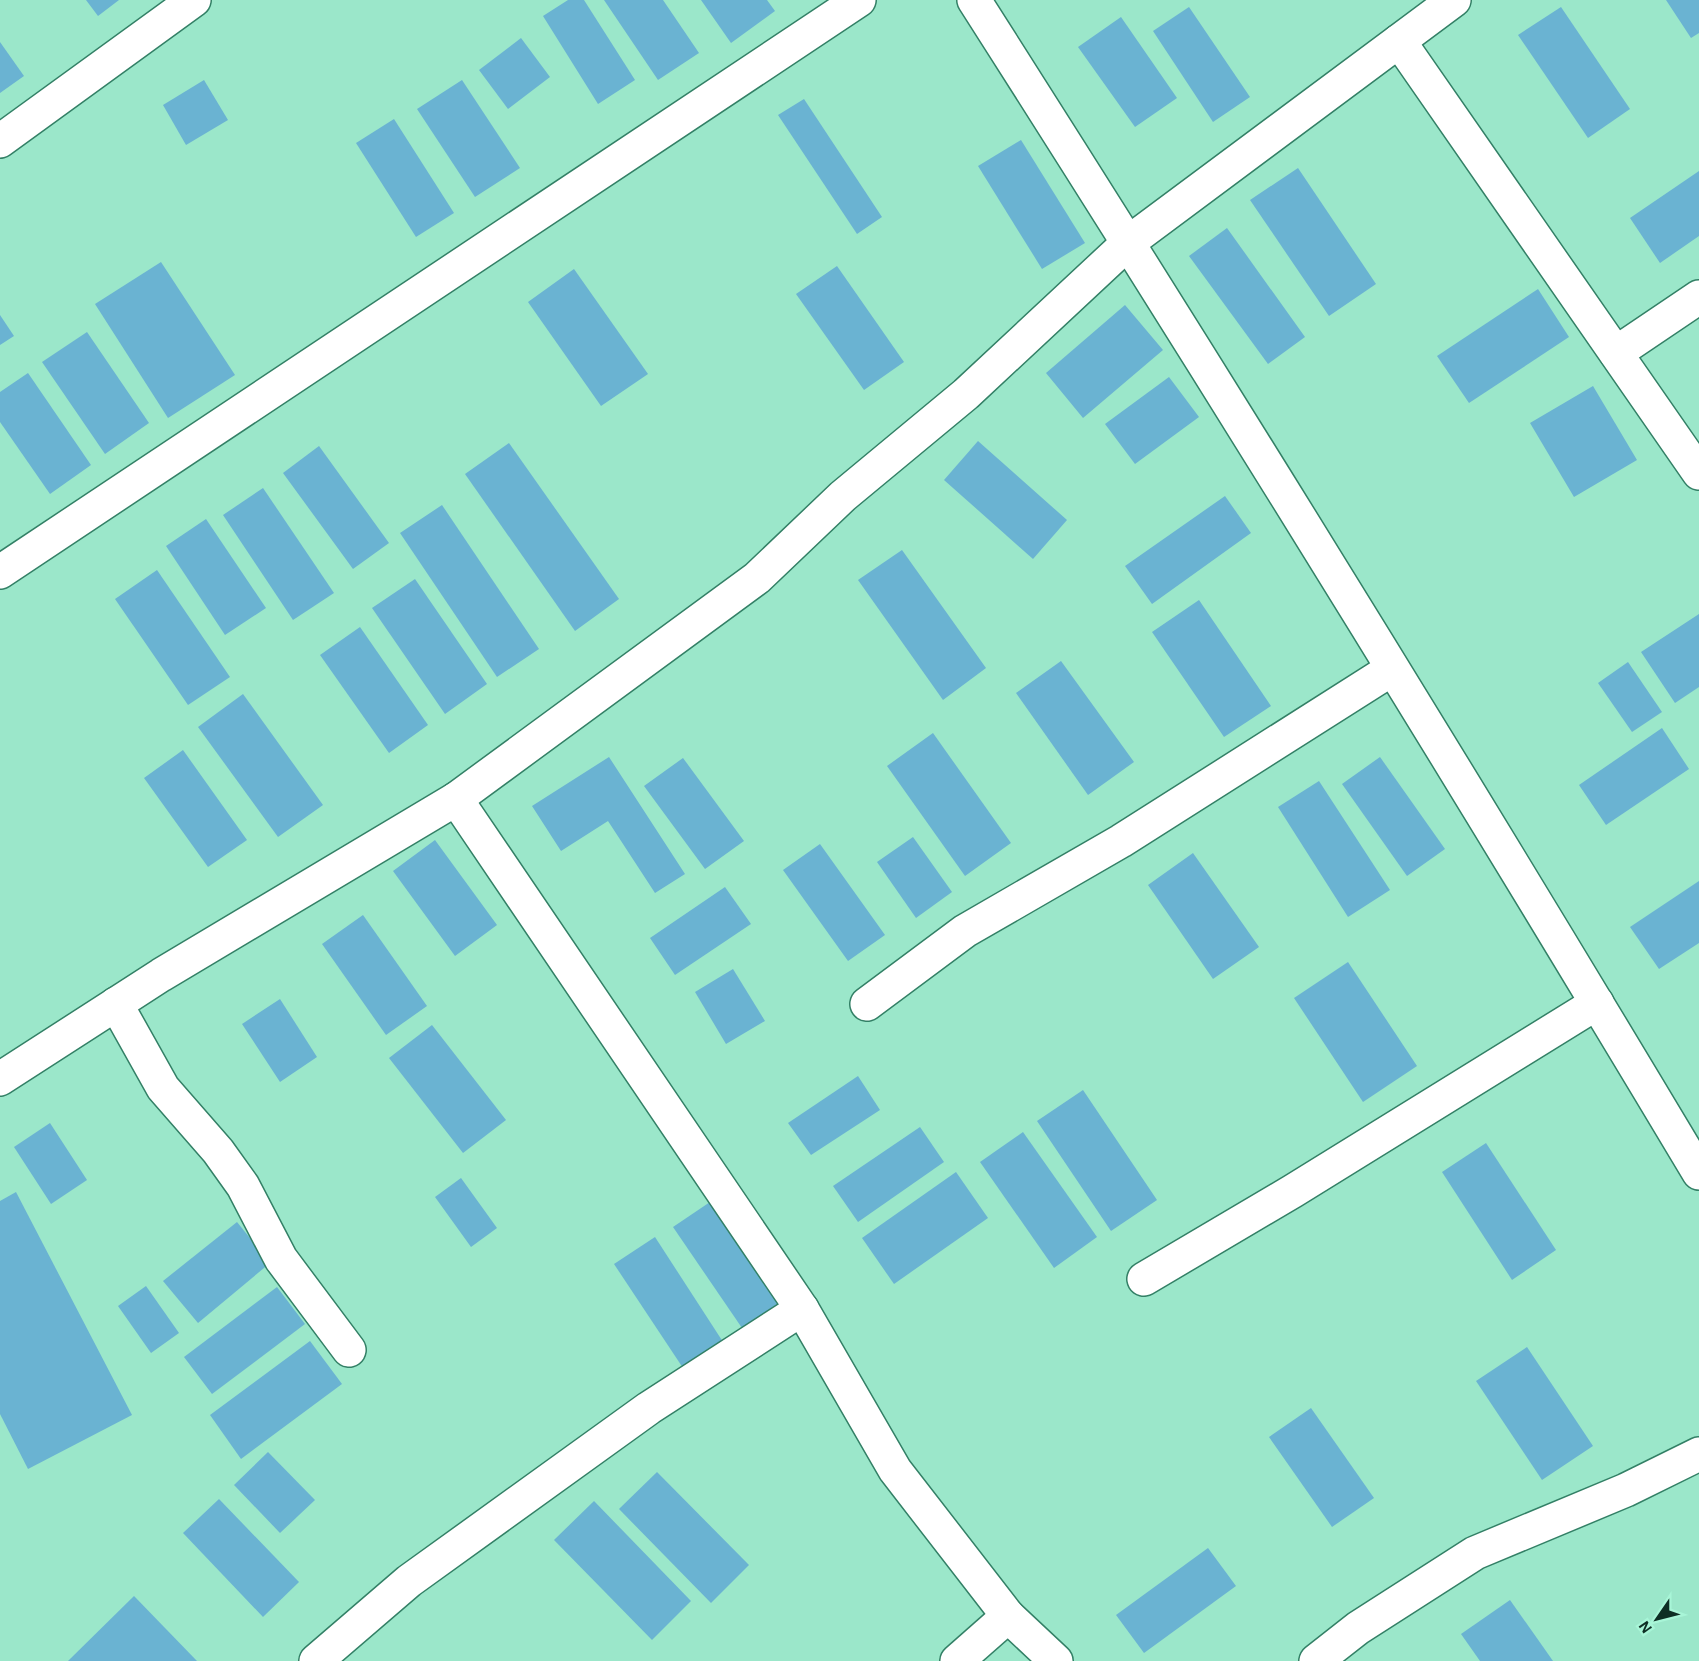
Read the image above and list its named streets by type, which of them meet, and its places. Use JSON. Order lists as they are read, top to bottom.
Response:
{
  "north": "bottom left"
}
